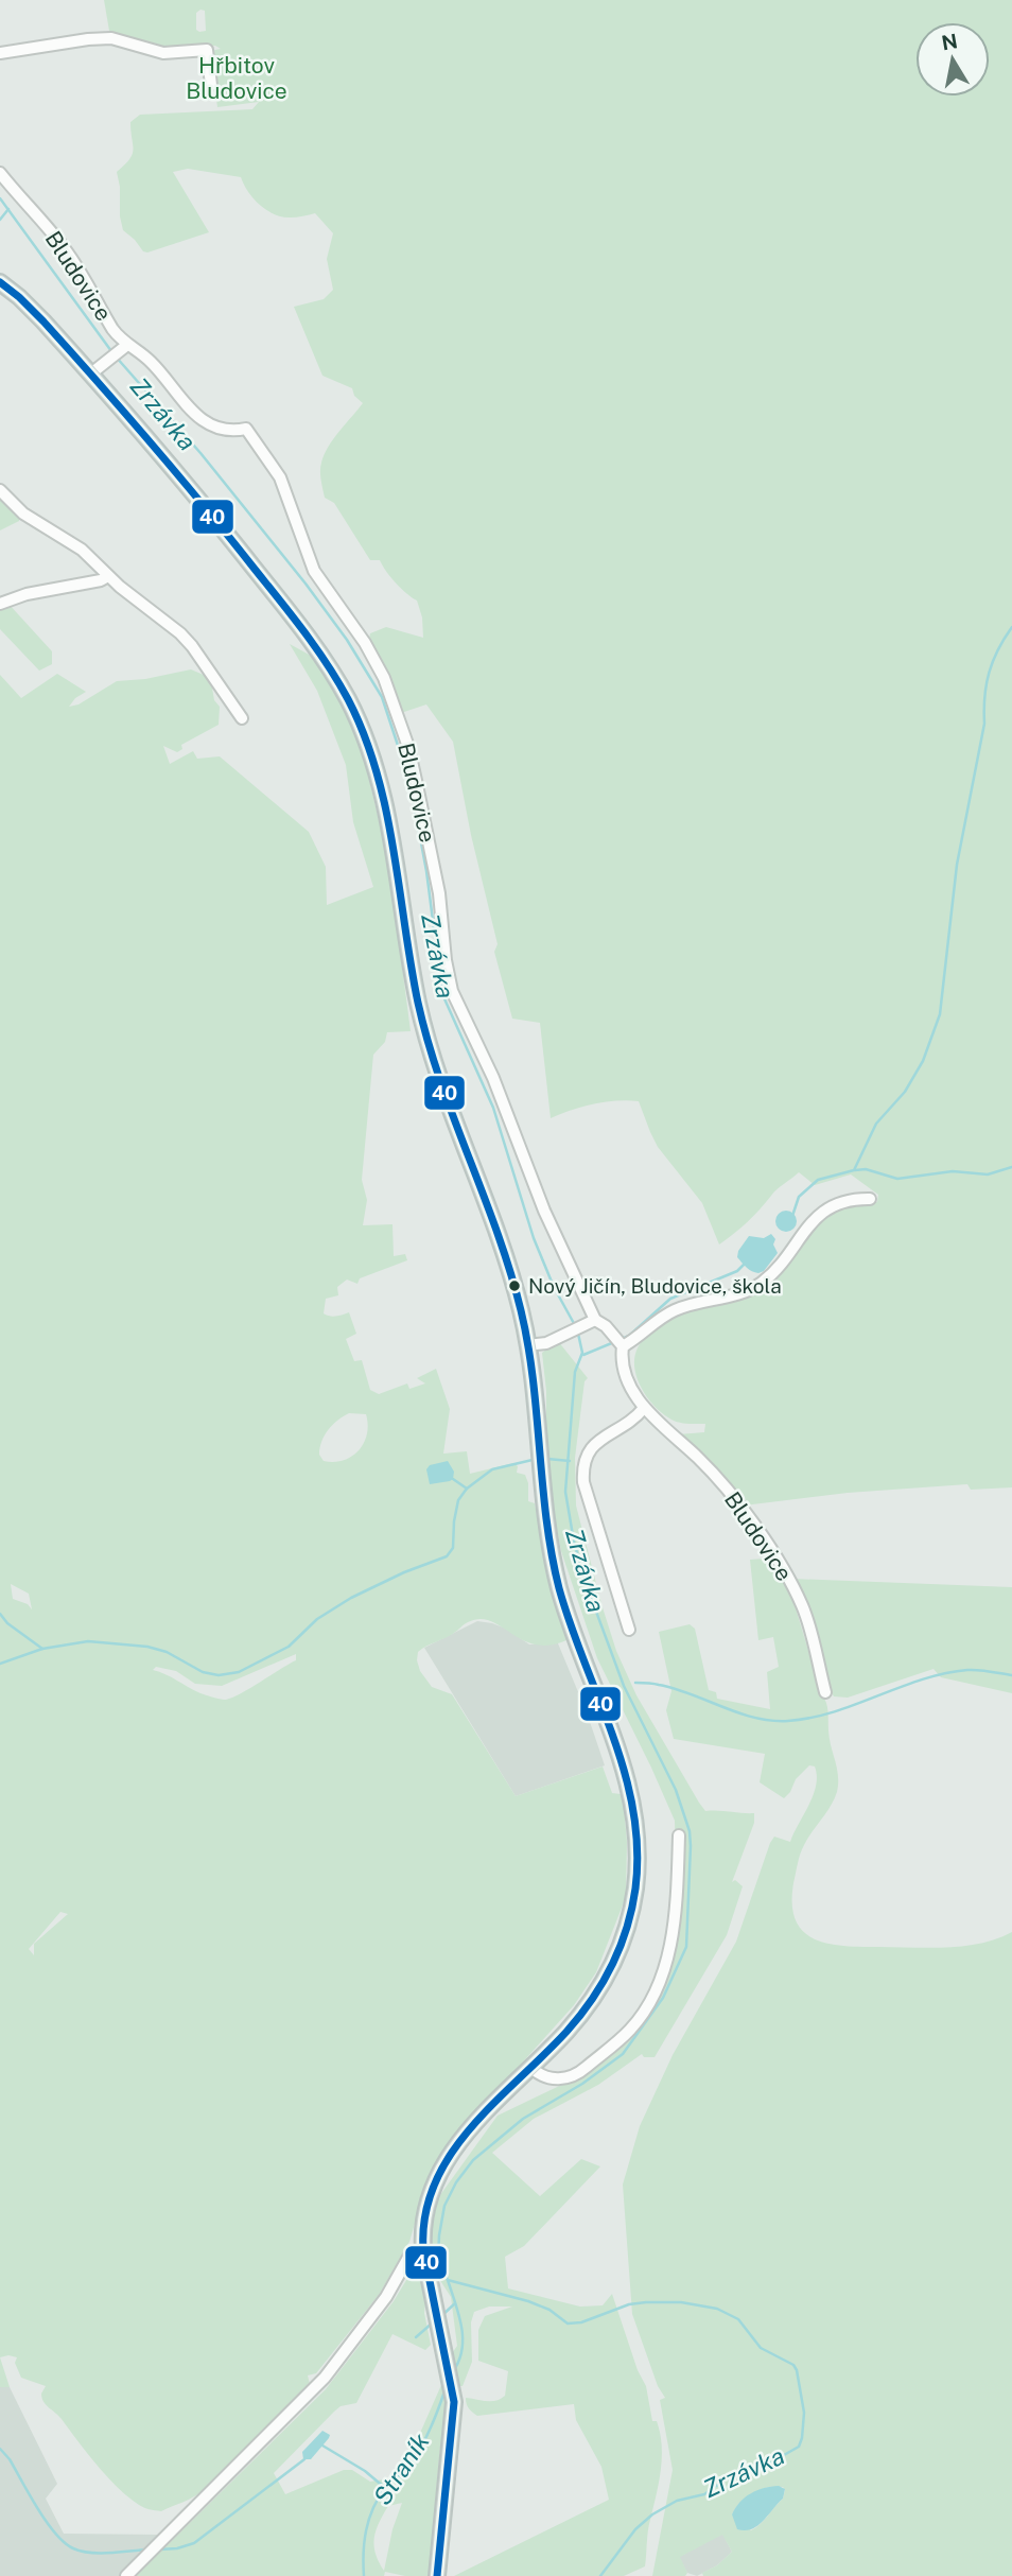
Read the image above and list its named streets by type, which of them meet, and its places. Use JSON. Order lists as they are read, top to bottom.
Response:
{
  "streets": {
    "street": ["Bludovice"]
  },
  "water": ["Zrzávka", "Straník"],
  "parks": ["Hřbitov Bludovice"],
  "places": ["Nový Jičín, Bludovice, škola"],
  "lines": ["transit line 40"],
  "north": "top"
}
